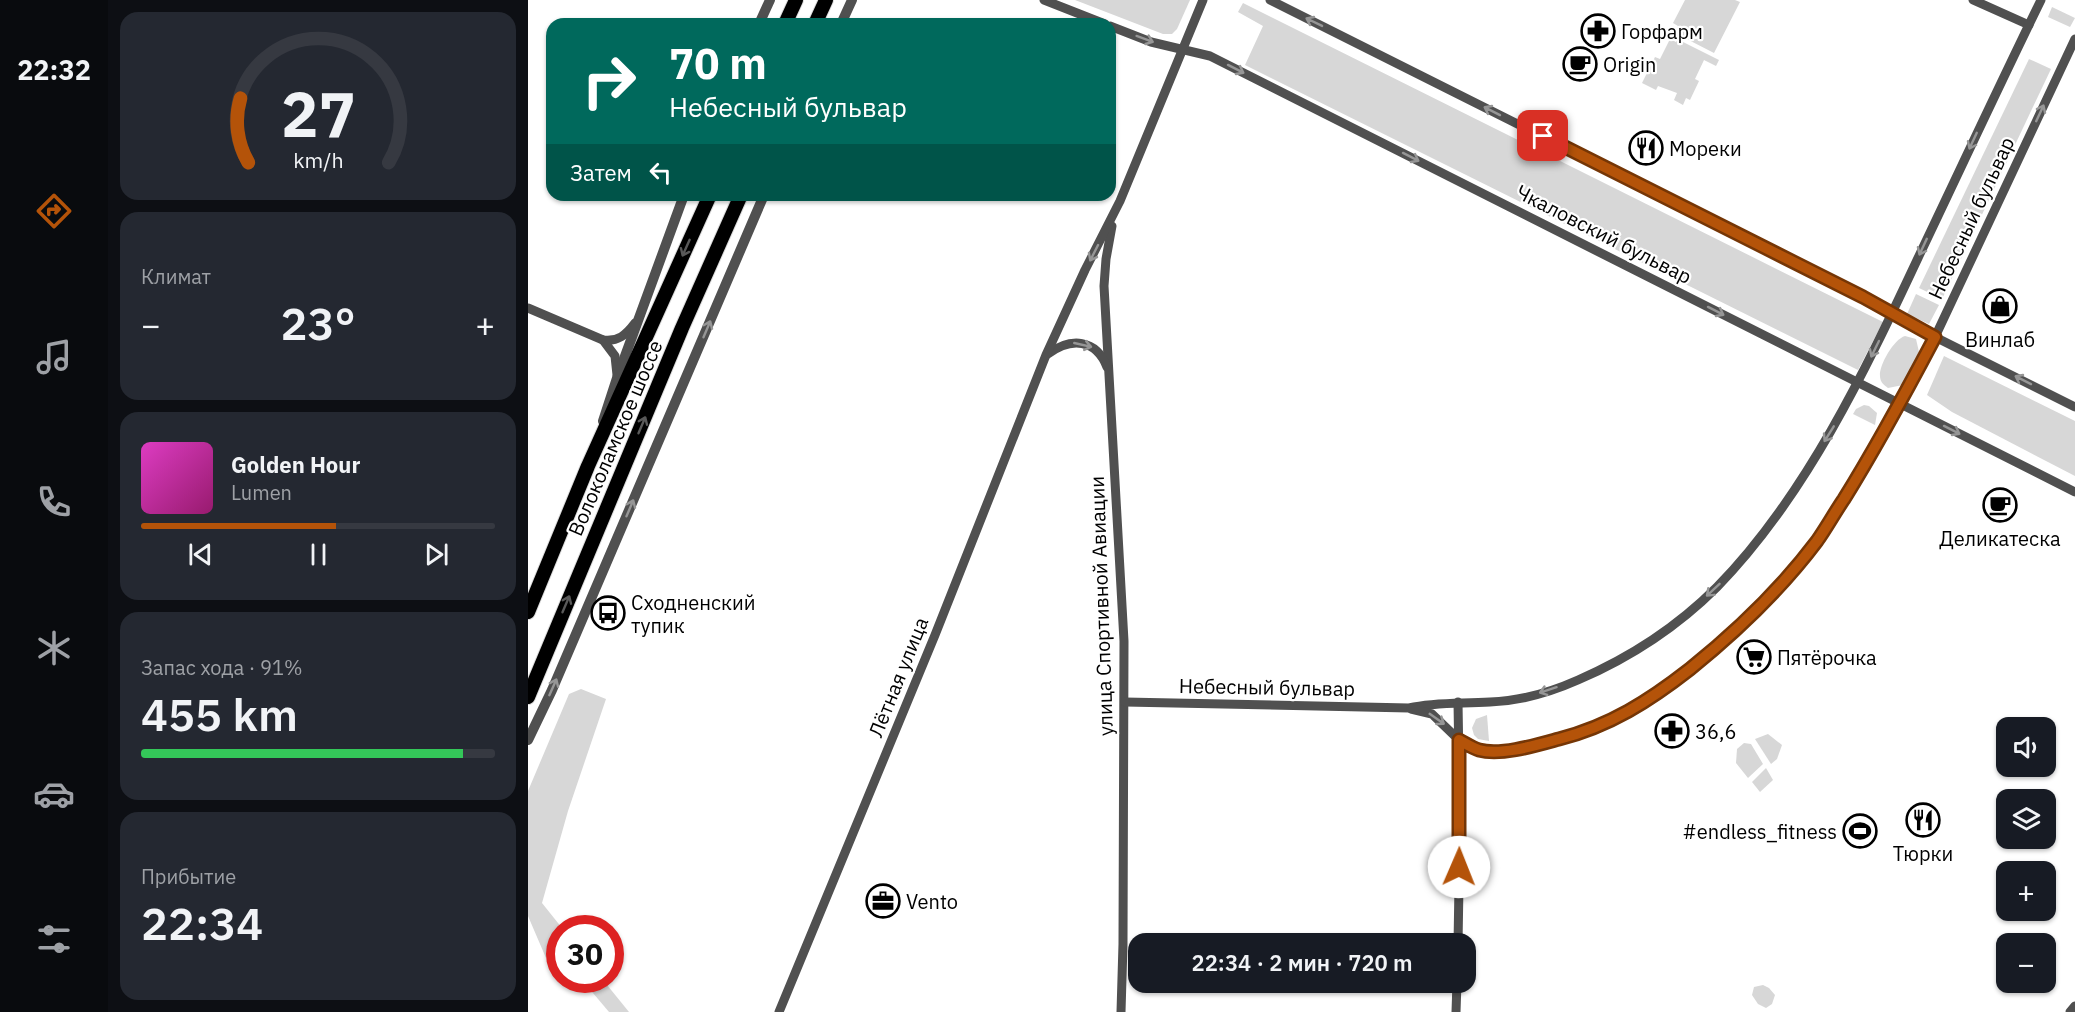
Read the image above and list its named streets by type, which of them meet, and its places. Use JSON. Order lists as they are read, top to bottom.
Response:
{
  "streets": {
    "main road": ["Волоколамское шоссе"],
    "street": [
      "Небесный бульвар",
      "Чкаловский бульвар",
      "улица Спортивной Авиации",
      "Лётная улица"
    ]
  },
  "crossings": [
    ["Небесный бульвар", "Чкаловский бульвар"],
    ["Небесный бульвар", "улица Спортивной Авиации"],
    ["Чкаловский бульвар", "Лётная улица"],
    ["улица Спортивной Авиации", "Лётная улица"]
  ],
  "places": {
    "pharmacy": ["Горфарм", "36,6"],
    "cafe": ["Origin", "Деликатеска"],
    "restaurant": ["Мореки", "Тюрки"],
    "shop": ["Винлаб"],
    "bus stop": ["Сходненский тупик"],
    "supermarket": ["Пятёрочка"],
    "sports": ["#endless_fitness"],
    "office": ["Vento"]
  },
  "page": {
    "tabs": "22:32",
    "turn": ["70 m", "Небесный бульвар"],
    "then": "Затем",
    "tile": [
      "Климат",
      ["Запас хода · 91%", "455 km"],
      ["Прибытие", "22:34"]
    ],
    "heat": ["−", "23°", "+"],
    "song": ["Golden Hour", "Lumen"],
    "map_buttons": ["+", "−"],
    "limit": "30",
    "trip": "22:34 · 2 мин · 720 m",
    "gauge": ["27", "km/h"]
  }
}
